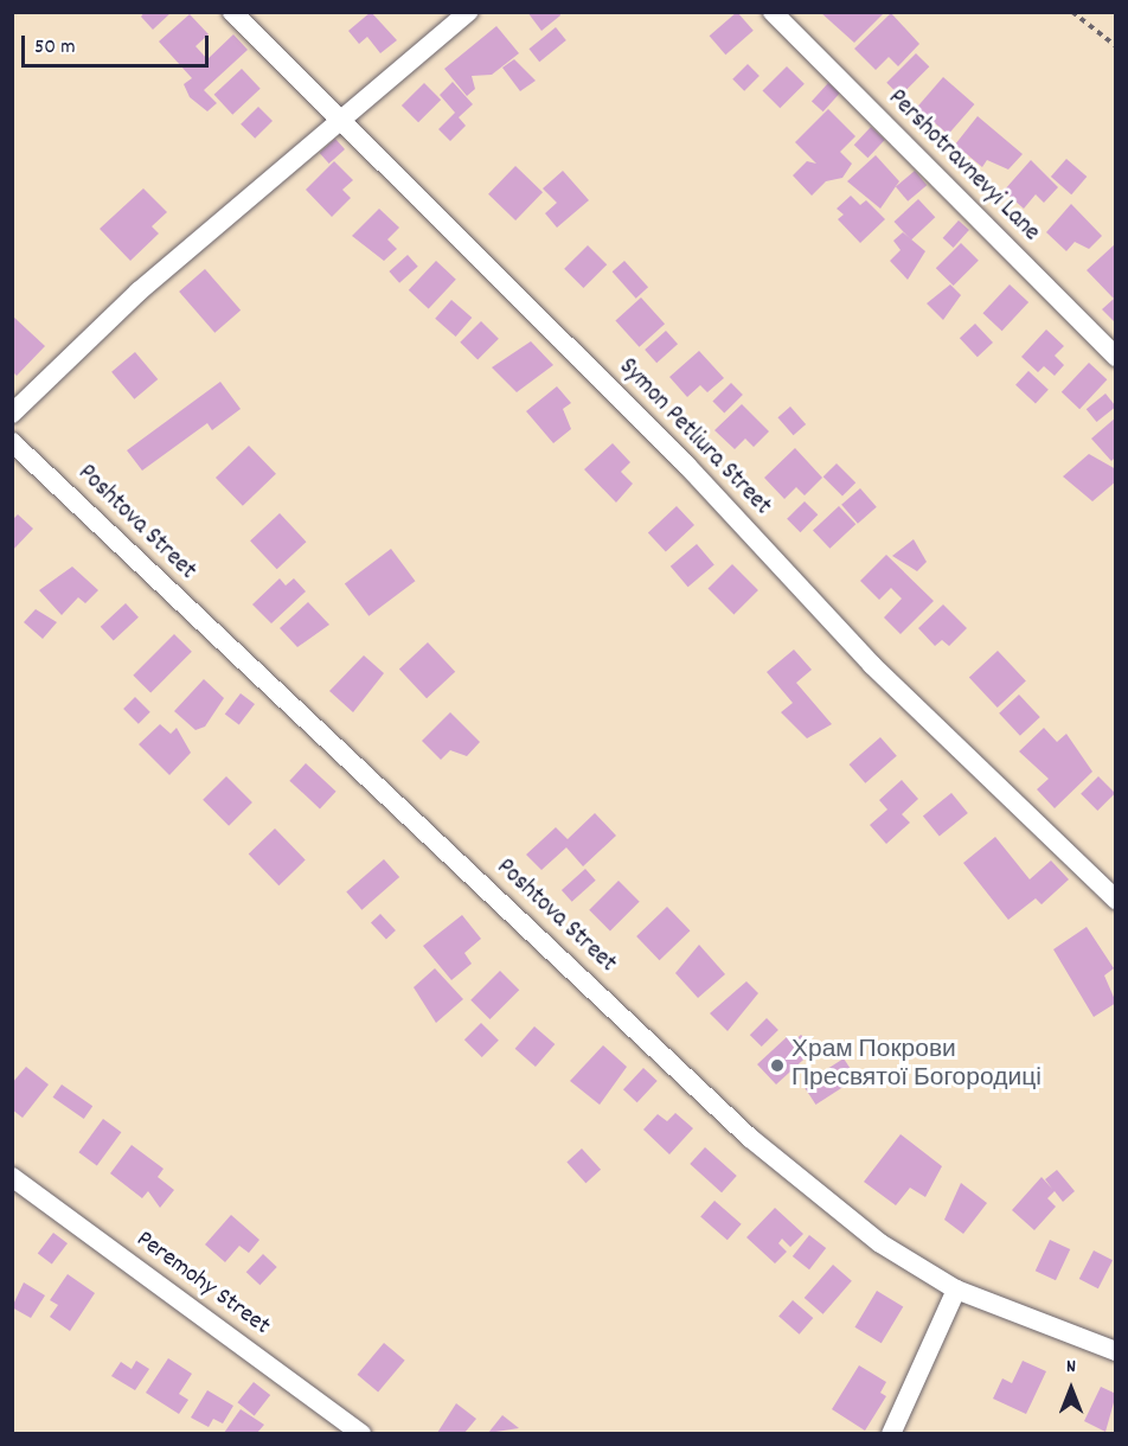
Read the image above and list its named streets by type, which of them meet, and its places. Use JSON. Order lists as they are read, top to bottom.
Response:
{
  "streets": {
    "street": [
      "Pershotravnevyi Lane",
      "Symon Petliura Street",
      "Poshtova Street",
      "Peremohy Street"
    ]
  },
  "places": ["Храм Покрови Пресвятої Богородиці"],
  "scale_bar": "50 m",
  "north": "top"
}
